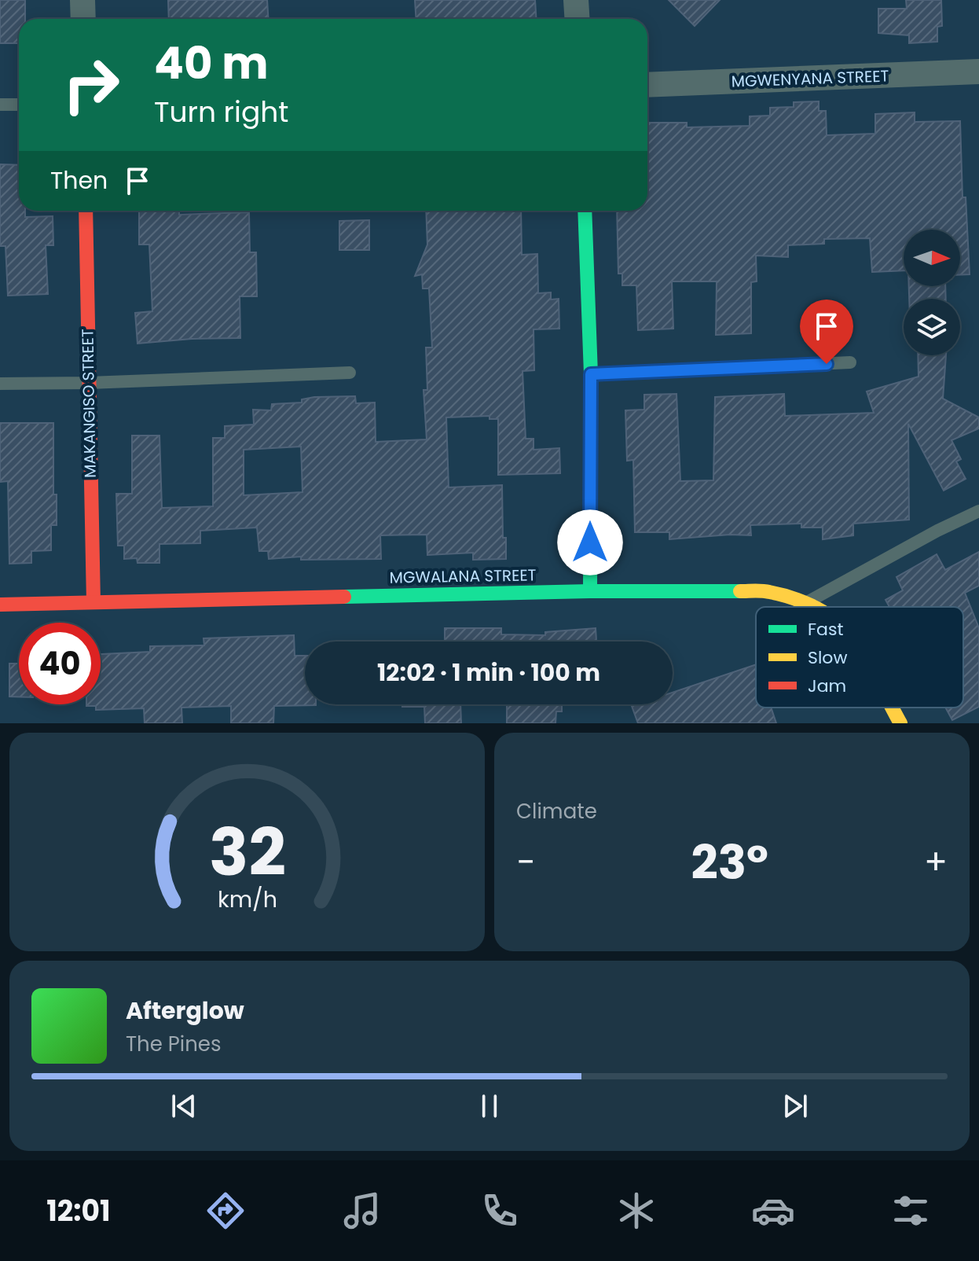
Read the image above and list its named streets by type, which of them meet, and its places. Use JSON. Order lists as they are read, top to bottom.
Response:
{
  "streets": {
    "street": ["MGWENYANA STREET", "MAKANGISO STREET", "MGWALANA STREET"]
  },
  "crossings": [
    ["MAKANGISO STREET", "MGWALANA STREET"]
  ],
  "legend": ["Fast", "Slow", "Jam"],
  "north": "right",
  "page": {
    "turn": ["40 m", "Turn right"],
    "then": "Then",
    "limit": "40",
    "trip": "12:02 · 1 min · 100 m",
    "tile": "Climate",
    "heat": ["−", "23°", "+"],
    "song": ["Afterglow", "The Pines"],
    "tabs": "12:01",
    "gauge": ["32", "km/h"]
  }
}
